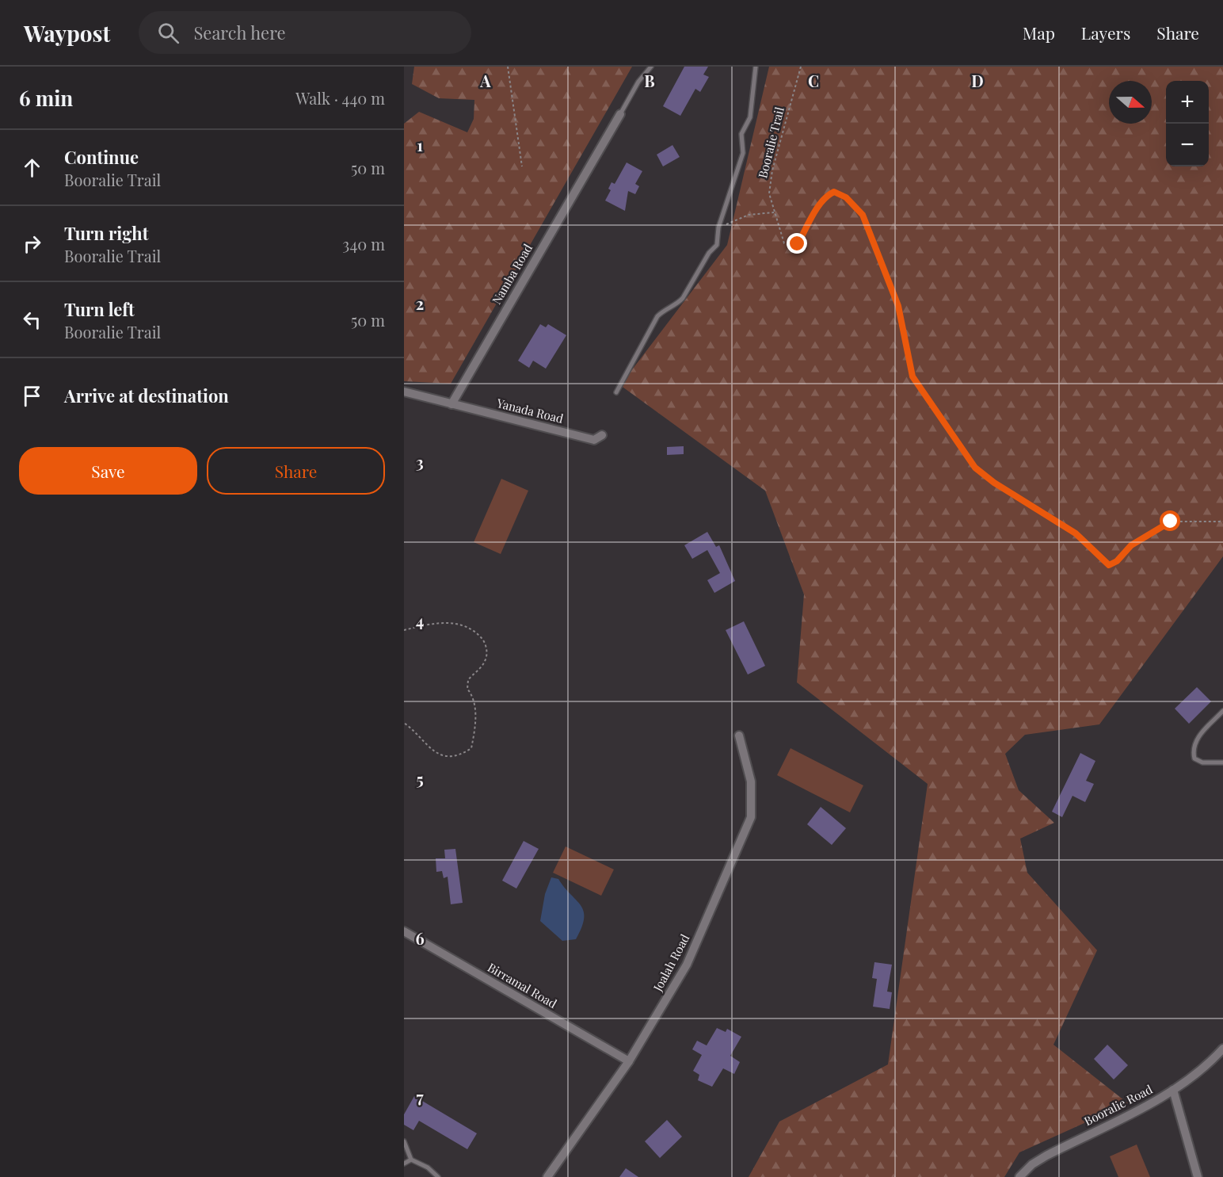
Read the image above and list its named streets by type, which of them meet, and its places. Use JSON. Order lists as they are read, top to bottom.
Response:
{
  "streets": {
    "street": [
      "Namba Road",
      "Yanada Road",
      "Joalah Road",
      "Birramal Road",
      "Booralie Road"
    ],
    "path": ["Booralie Trail"]
  },
  "crossings": [
    ["Namba Road", "Yanada Road"],
    ["Joalah Road", "Birramal Road"]
  ],
  "north": "right",
  "page": {
    "header": "Waypost",
    "search": "Search here",
    "nav": ["Map", "Layers", "Share"],
    "heading": ["6 min", "Walk · 440 m"],
    "map_buttons": ["+", "−"],
    "list": [
      ["Continue", "Booralie Trail", "50 m"],
      ["Turn right", "Booralie Trail", "340 m"],
      ["Turn left", "Booralie Trail", "50 m"],
      "Arrive at destination"
    ],
    "buttons": ["Save", "Share"]
  },
  "grid": {
    "columns": [
      "A",
      "B",
      "C",
      "D"
    ],
    "rows": [
      "1",
      "2",
      "3",
      "4",
      "5",
      "6",
      "7"
    ]
  }
}
